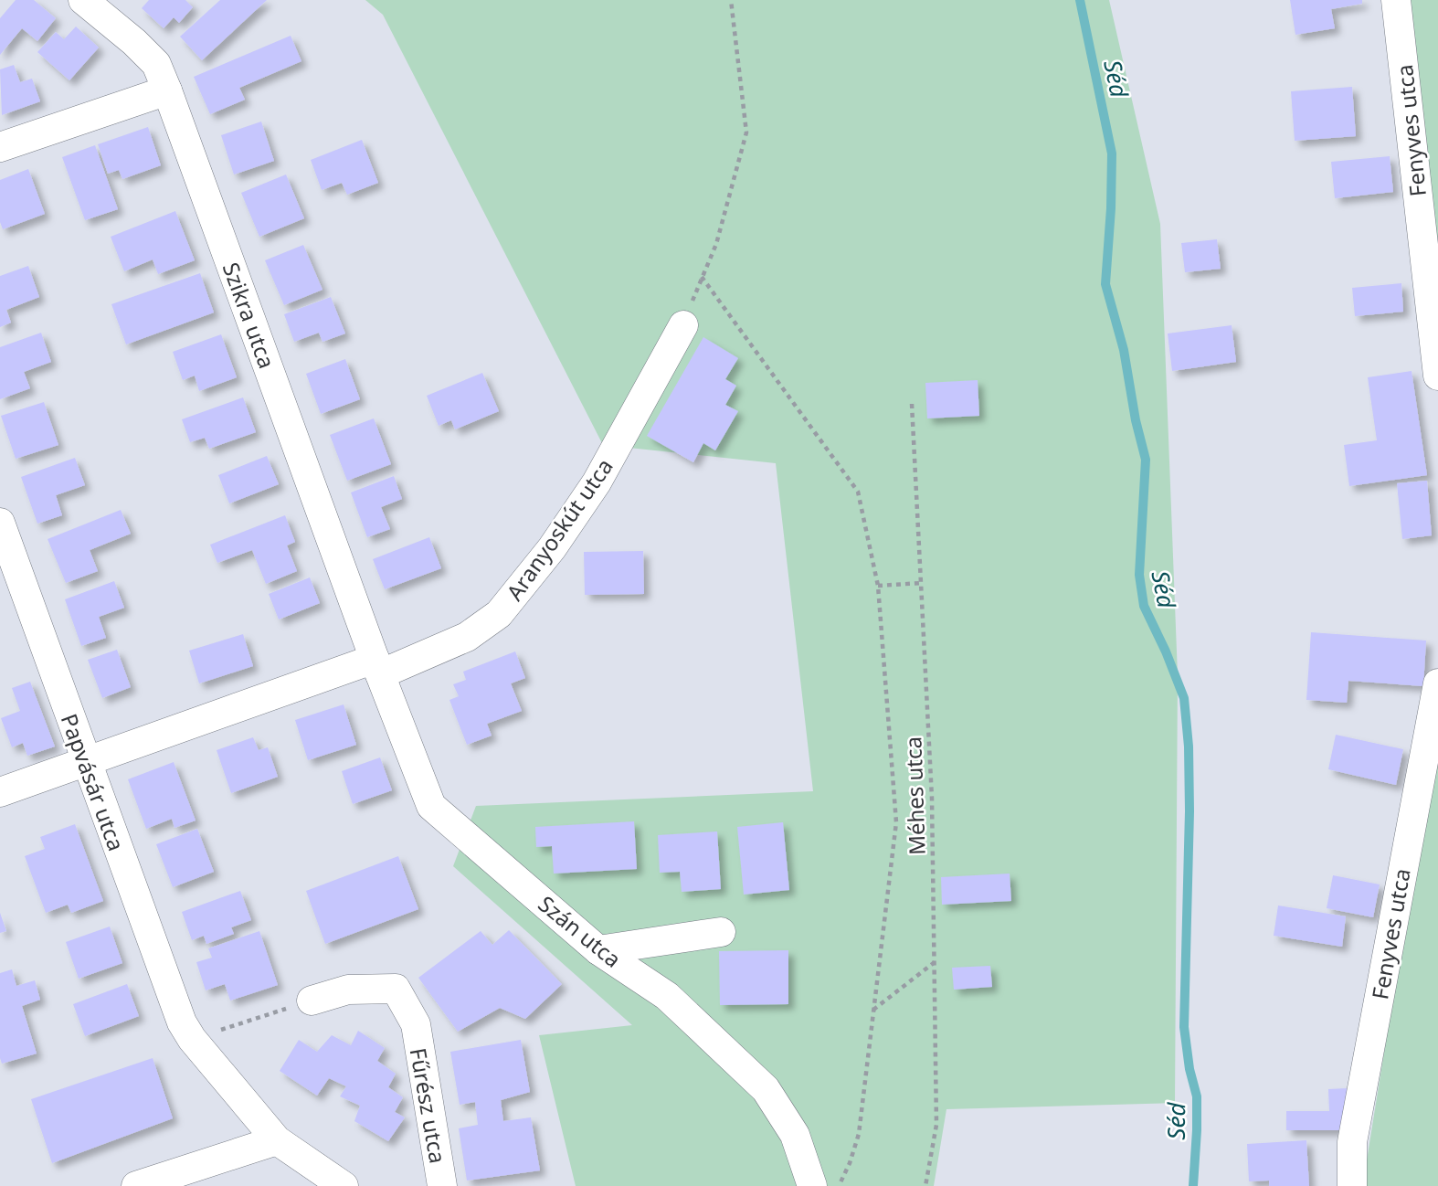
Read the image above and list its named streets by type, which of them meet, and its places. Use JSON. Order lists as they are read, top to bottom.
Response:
{
  "streets": {
    "street": [
      "Fenyves utca",
      "Szikra utca",
      "Aranyoskút utca",
      "Papvásár utca",
      "Szán utca",
      "Fűrész utca"
    ],
    "path": ["Méhes utca"]
  },
  "crossings": [
    ["Szikra utca", "Aranyoskút utca"],
    ["Szikra utca", "Szán utca"],
    ["Aranyoskút utca", "Papvásár utca"],
    ["Aranyoskút utca", "Szán utca"]
  ],
  "water": ["Séd"]
}
